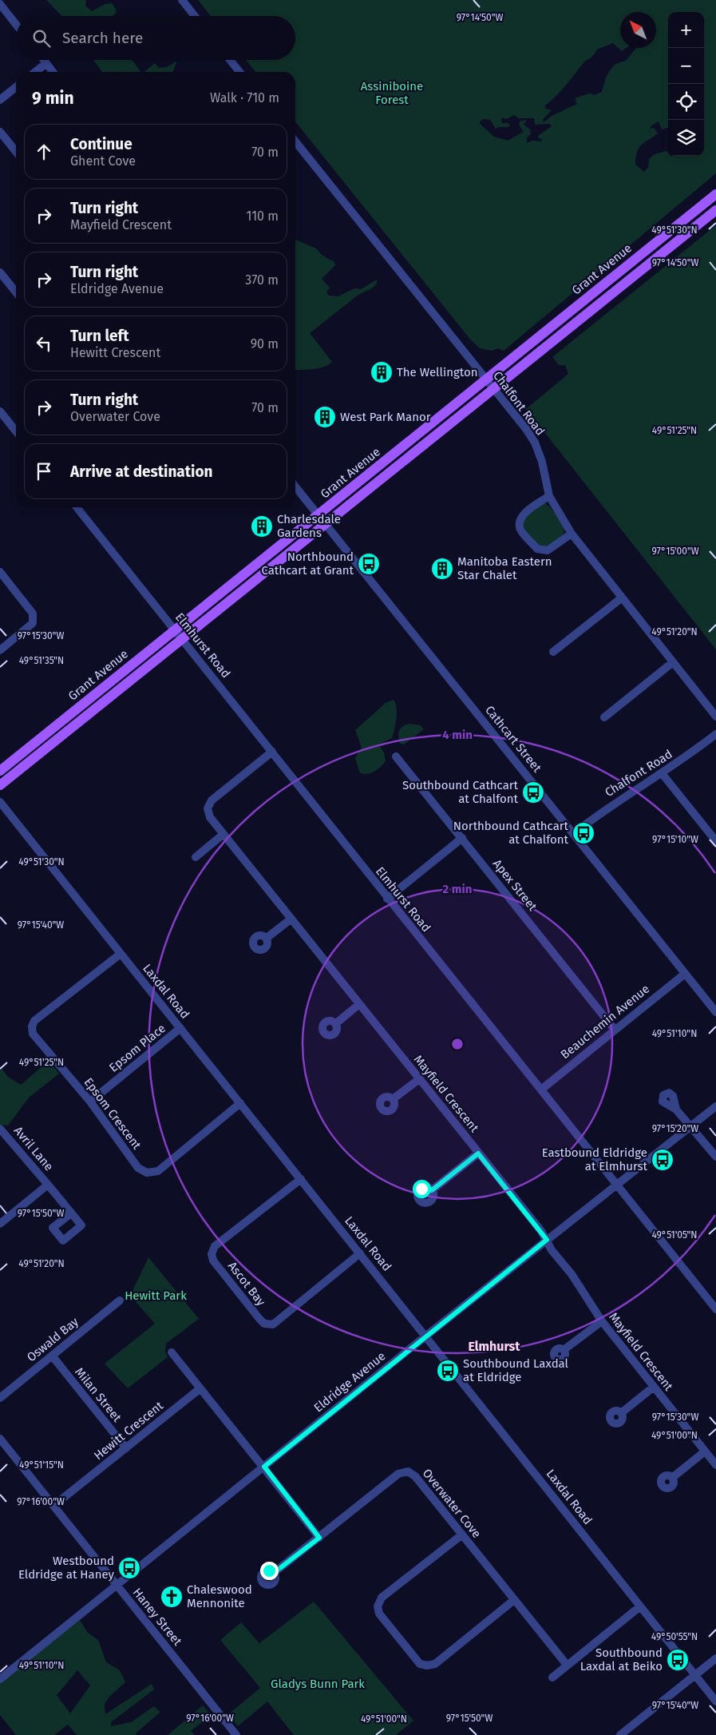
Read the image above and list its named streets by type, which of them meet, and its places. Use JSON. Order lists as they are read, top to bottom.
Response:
{
  "streets": {
    "main road": ["Grant Avenue"],
    "street": [
      "Chalfont Road",
      "Elmhurst Road",
      "Cathcart Street",
      "Apex Street",
      "Laxdal Road",
      "Beauchemin Avenue",
      "Epsom Place",
      "Mayfield Crescent",
      "Epsom Crescent",
      "Avril Lane",
      "Ascot Bay",
      "Oswald Bay",
      "Eldridge Avenue",
      "Milan Street",
      "Hewitt Crescent",
      "Overwater Cove",
      "Haney Street"
    ]
  },
  "crossings": [
    ["Grant Avenue", "Chalfont Road"],
    ["Grant Avenue", "Elmhurst Road"],
    ["Grant Avenue", "Cathcart Street"],
    ["Chalfont Road", "Cathcart Street"],
    ["Elmhurst Road", "Beauchemin Avenue"],
    ["Elmhurst Road", "Mayfield Crescent"],
    ["Elmhurst Road", "Eldridge Avenue"],
    ["Cathcart Street", "Beauchemin Avenue"],
    ["Apex Street", "Beauchemin Avenue"],
    ["Laxdal Road", "Epsom Place"],
    ["Laxdal Road", "Epsom Crescent"],
    ["Laxdal Road", "Ascot Bay"],
    ["Laxdal Road", "Eldridge Avenue"],
    ["Epsom Place", "Epsom Crescent"],
    ["Mayfield Crescent", "Eldridge Avenue"],
    ["Oswald Bay", "Milan Street"],
    ["Eldridge Avenue", "Haney Street"],
    ["Milan Street", "Hewitt Crescent"],
    ["Hewitt Crescent", "Haney Street"]
  ],
  "districts": ["Elmhurst"],
  "parks": ["Assiniboine Forest", "Hewitt Park", "Gladys Bunn Park"],
  "places": {
    "building": [
      "The Wellington",
      "West Park Manor",
      "Charlesdale Gardens",
      "Manitoba Eastern Star Chalet"
    ],
    "bus stop": [
      "Northbound Cathcart at Grant",
      "Southbound Cathcart at Chalfont",
      "Northbound Cathcart at Chalfont",
      "Eastbound Eldridge at Elmhurst",
      "Southbound Laxdal at Eldridge",
      "Westbound Eldridge at Haney",
      "Southbound Laxdal at Beiko"
    ],
    "church": ["Chaleswood Mennonite"]
  },
  "north": "top left",
  "page": {
    "map_buttons": ["+", "−"],
    "search": "Search here",
    "heading": ["9 min", "Walk · 710 m"],
    "list": [
      ["Continue", "Ghent Cove", "70 m"],
      ["Turn right", "Mayfield Crescent", "110 m"],
      ["Turn right", "Eldridge Avenue", "370 m"],
      ["Turn left", "Hewitt Crescent", "90 m"],
      ["Turn right", "Overwater Cove", "70 m"],
      "Arrive at destination"
    ]
  },
  "coordinates": [
    "97°14'50\"W",
    "49°51'30\"N",
    "49°51'25\"N",
    "97°15'00\"W",
    "49°51'20\"N",
    "97°15'30\"W",
    "49°51'35\"N",
    "97°15'10\"W",
    "97°15'40\"W",
    "49°51'10\"N",
    "97°15'20\"W",
    "97°15'50\"W",
    "49°51'05\"N",
    "49°51'00\"N",
    "49°51'15\"N",
    "97°16'00\"W",
    "49°50'55\"N"
  ],
  "rings": ["4 min", "2 min"]
}
